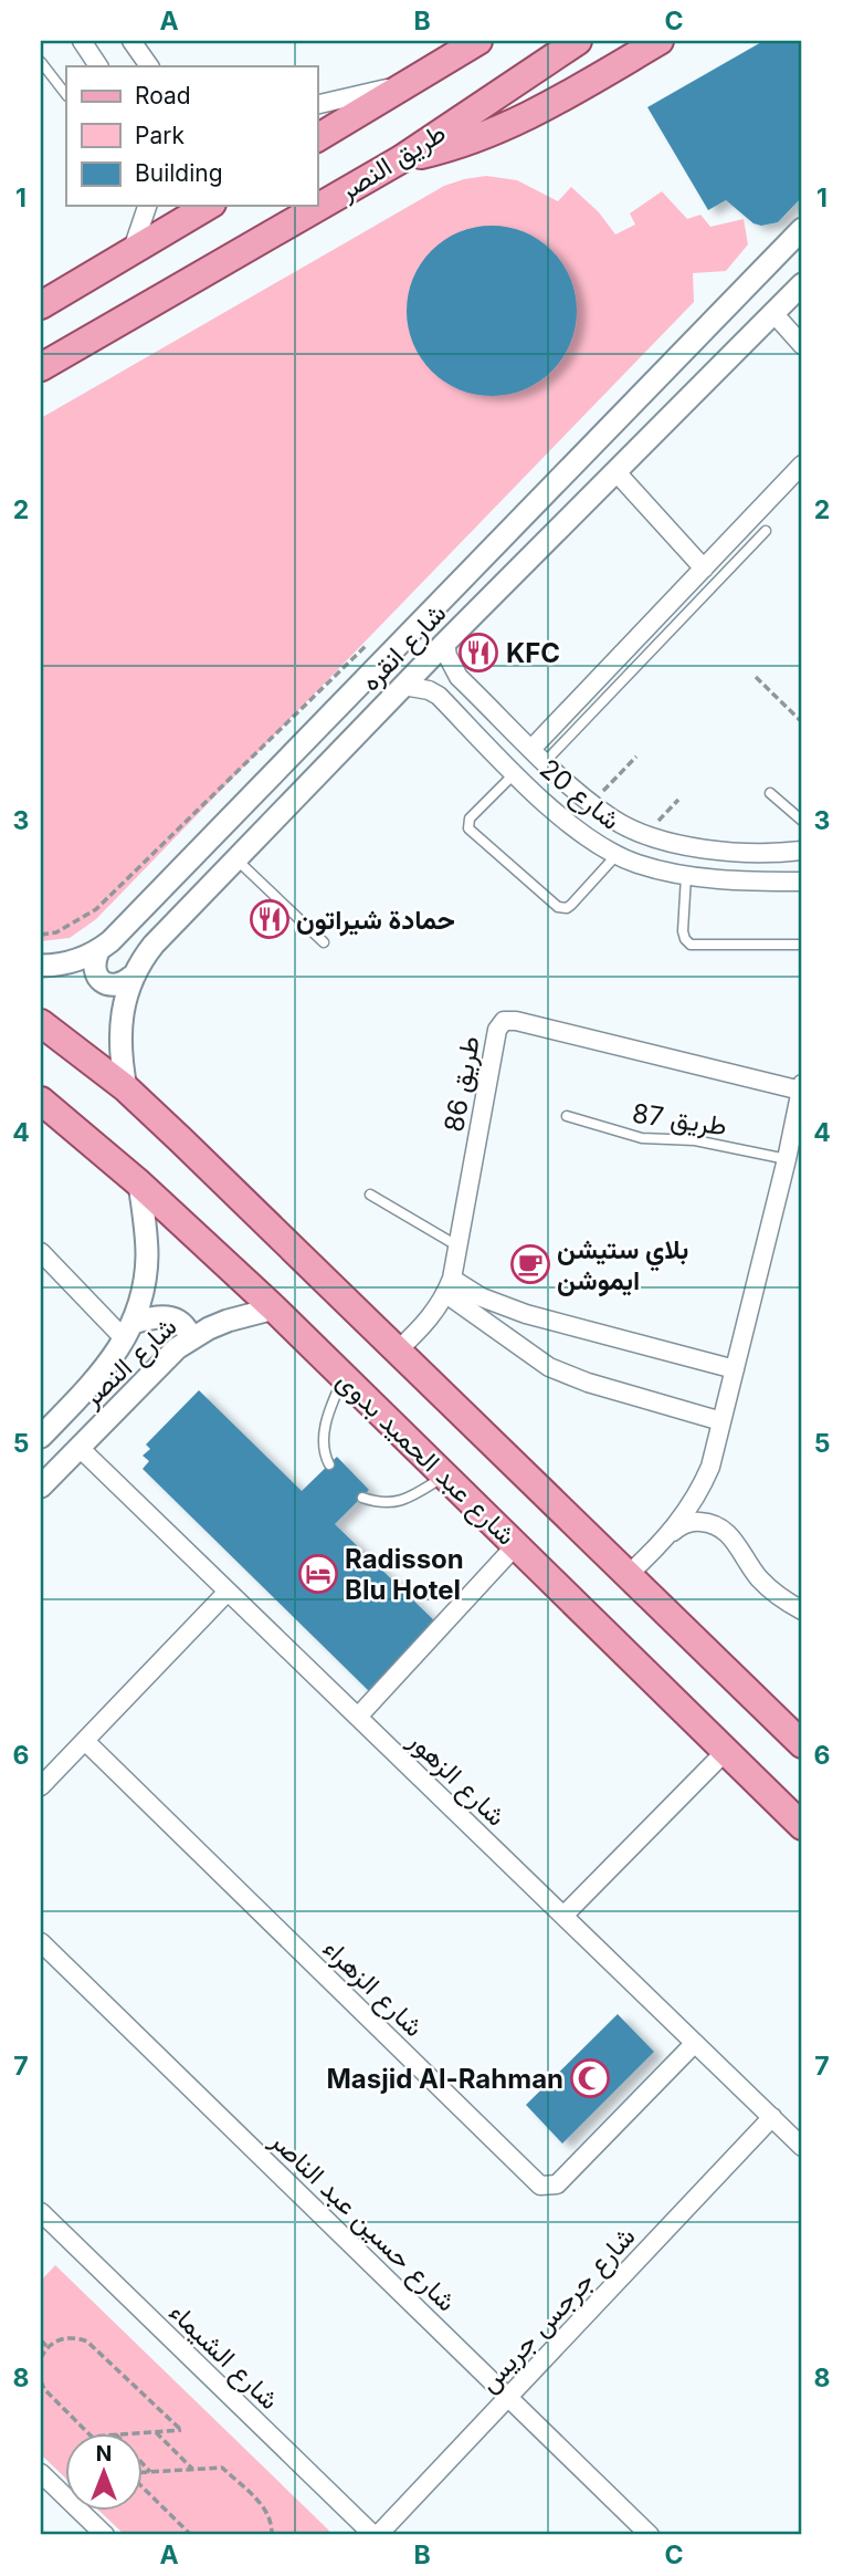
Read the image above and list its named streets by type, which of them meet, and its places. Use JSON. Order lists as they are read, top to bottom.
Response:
{
  "streets": {
    "main road": ["طريق النصر", "شارع عبد الحميد بدوى"],
    "street": [
      "شارع انقره",
      "شارع 20",
      "طريق 86",
      "شارع النصر",
      "شارع الزهور",
      "شارع الزهراء",
      "شارع حسين عبد الناصر",
      "شارع جرجس جريس",
      "شارع الشيماء"
    ],
    "lane": ["طريق 87"]
  },
  "crossings": [
    ["شارع انقره", "شارع 20"],
    ["شارع انقره", "شارع عبد الحميد بدوى"],
    ["طريق 86", "شارع عبد الحميد بدوى"],
    ["شارع النصر", "شارع عبد الحميد بدوى"],
    ["شارع النصر", "شارع الزهور"],
    ["شارع الزهور", "شارع الزهراء"],
    ["شارع الزهور", "شارع جرجس جريس"],
    ["شارع حسين عبد الناصر", "شارع جرجس جريس"],
    ["شارع جرجس جريس", "شارع الشيماء"]
  ],
  "places": {
    "restaurant": ["KFC", "حمادة شيراتون"],
    "cafe": ["بلاي ستيشن ايموشن"],
    "hotel": ["Radisson Blu Hotel"],
    "mosque": ["Masjid Al-Rahman"]
  },
  "legend": ["Road", "Park", "Building"],
  "north": "top",
  "grid": {
    "columns": ["A", "B", "C"],
    "rows": [
      "1",
      "2",
      "3",
      "4",
      "5",
      "6",
      "7",
      "8"
    ]
  }
}
